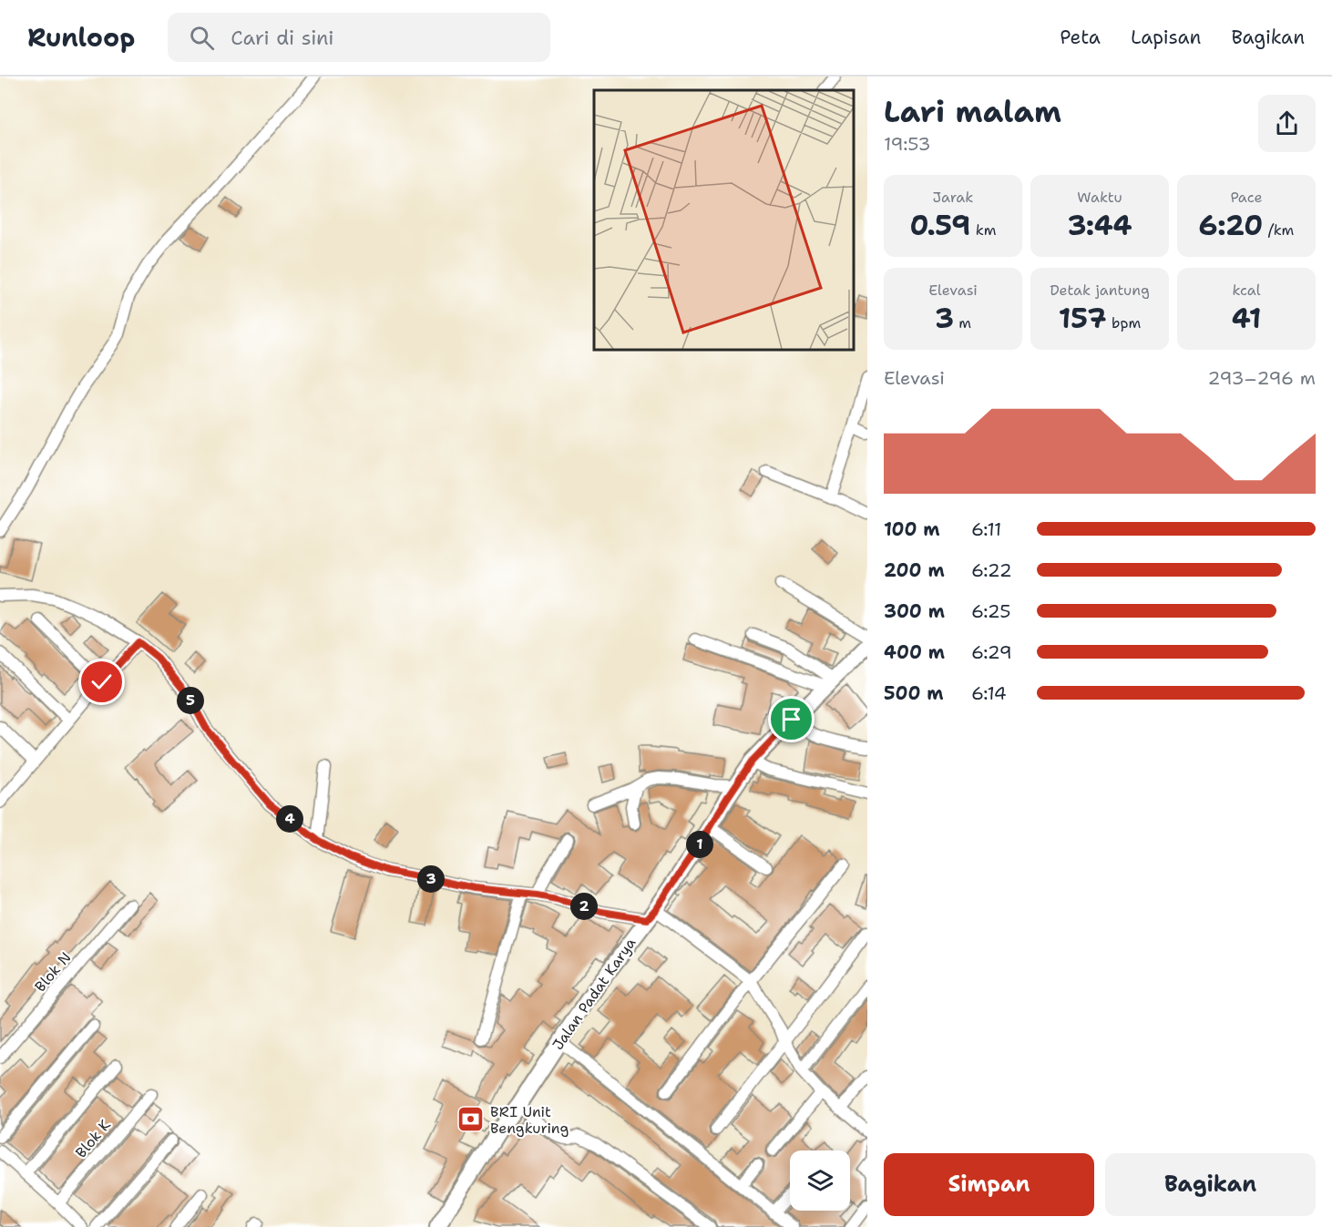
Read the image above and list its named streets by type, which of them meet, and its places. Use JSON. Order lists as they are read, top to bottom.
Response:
{
  "streets": {
    "main road": ["Jalan Padat Karya"],
    "street": ["Blok N", "Blok K"]
  },
  "places": {
    "bank": ["BRI Unit Bengkuring"]
  },
  "page": {
    "header": "Runloop",
    "search": "Cari di sini",
    "nav": ["Peta", "Lapisan", "Bagikan"],
    "heading": ["Lari malam", "19:53"],
    "stats": [
      ["Jarak", "0.59 km"],
      ["Waktu", "3:44"],
      ["Pace", "6:20 /km"],
      ["Elevasi", "3 m"],
      ["Detak jantung", "157 bpm"],
      ["kcal", "41"]
    ],
    "chart": ["Elevasi", "293–296 m"],
    "list": [
      {
        "name": "100 m",
        "note": "6:11"
      },
      {
        "name": "200 m",
        "note": "6:22"
      },
      {
        "name": "300 m",
        "note": "6:25"
      },
      {
        "name": "400 m",
        "note": "6:29"
      },
      {
        "name": "500 m",
        "note": "6:14"
      }
    ],
    "pins": [
      "5",
      "4",
      "1",
      "3",
      "2"
    ],
    "buttons": ["Simpan", "Bagikan"]
  }
}
